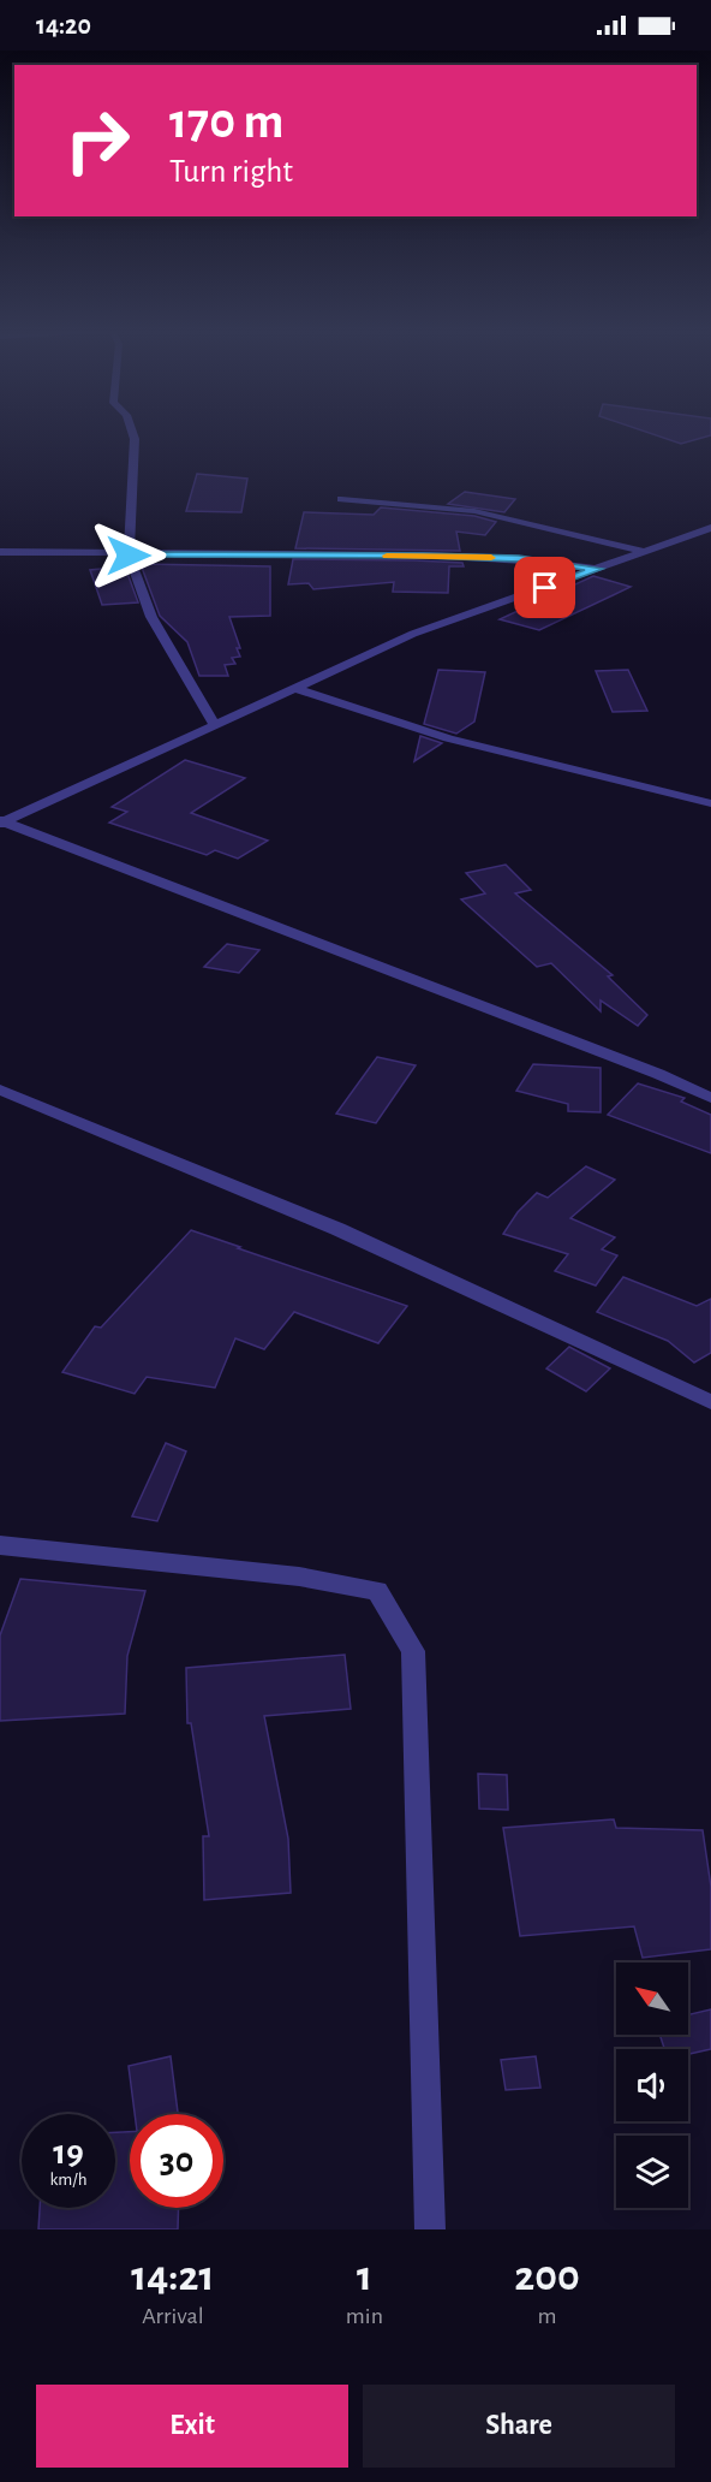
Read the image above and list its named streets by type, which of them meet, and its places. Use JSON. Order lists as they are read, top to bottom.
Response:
{
  "north": "top left",
  "page": {
    "status": "14:20",
    "turn": ["170 m", "Turn right"],
    "speed": "19 km/h",
    "limit": "30",
    "eta": [
      "14:21",
      "Arrival",
      "1",
      "min",
      "200",
      "m"
    ],
    "buttons": ["Exit", "Share"]
  }
}
